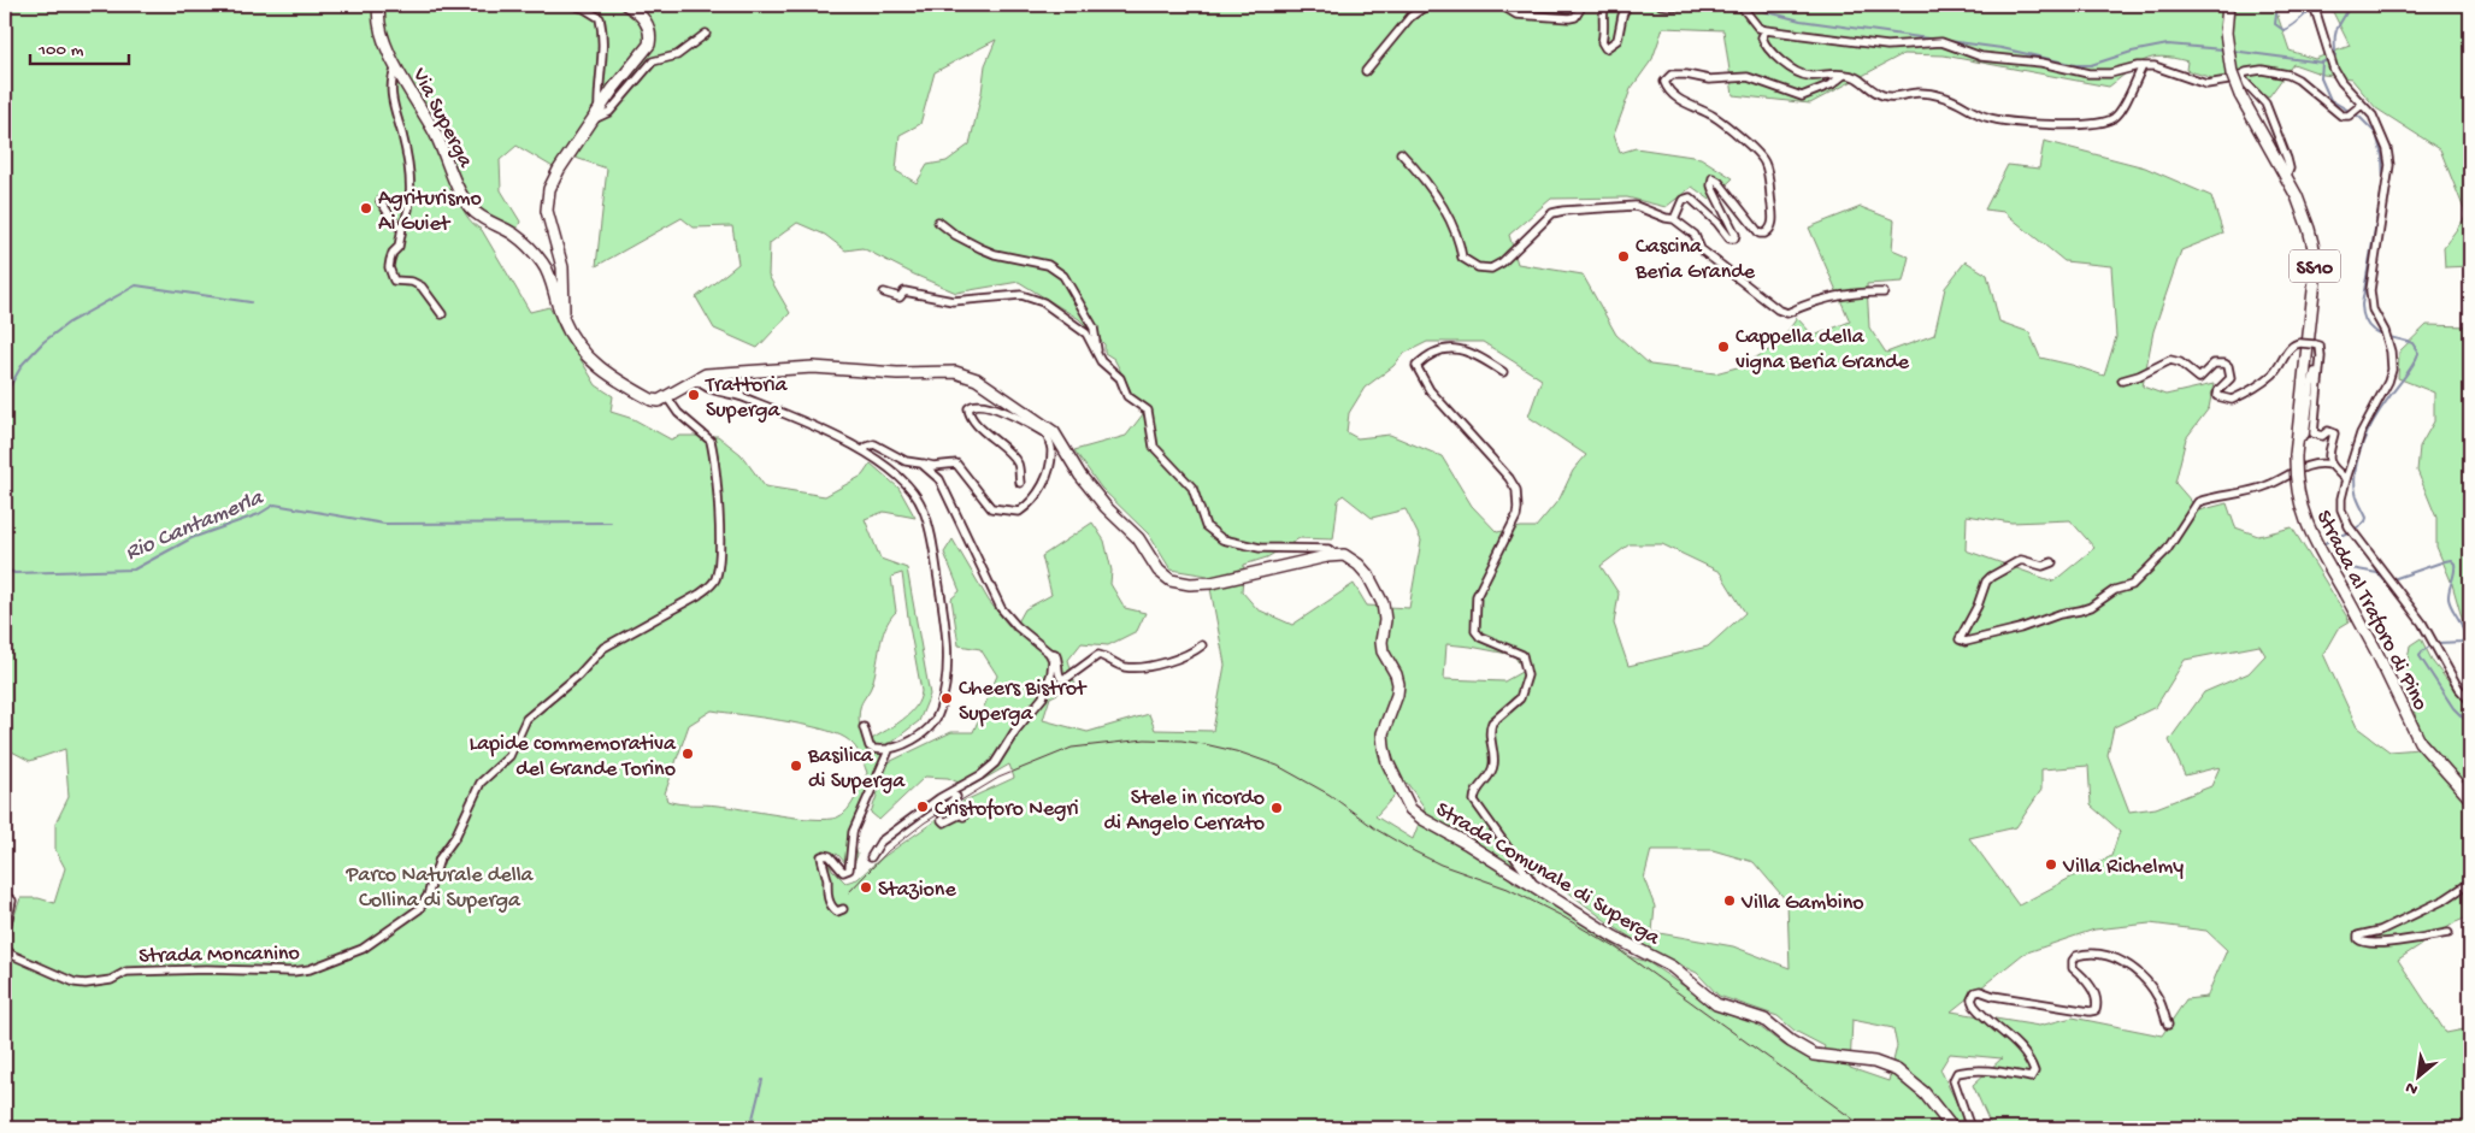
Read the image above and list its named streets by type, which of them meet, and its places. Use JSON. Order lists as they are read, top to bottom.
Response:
{
  "streets": {
    "street": [
      "Via Superga",
      "SS10",
      "Strada al Traforo di Pino",
      "Strada Comunale di Superga",
      "Strada Moncanino"
    ]
  },
  "crossings": [
    ["Via Superga", "Strada Moncanino"]
  ],
  "water": ["Rio Cantamerla"],
  "parks": ["Parco Naturale della Collina di Superga"],
  "places": [
    "Agriturismo Ai Guiet",
    "Cascina Beria Grande",
    "Cappella della vigna Beria Grande",
    "Trattoria Superga",
    "Cheers Bistrot Superga",
    "Lapide commemorativa del Grande Torino",
    "Basilica di Superga",
    "Cristoforo Negri",
    "Stele in ricordo di Angelo Cerrato",
    "Villa Richelmy",
    "Stazione",
    "Villa Gambino"
  ],
  "scale_bar": "100 m",
  "north": "bottom left"
}
